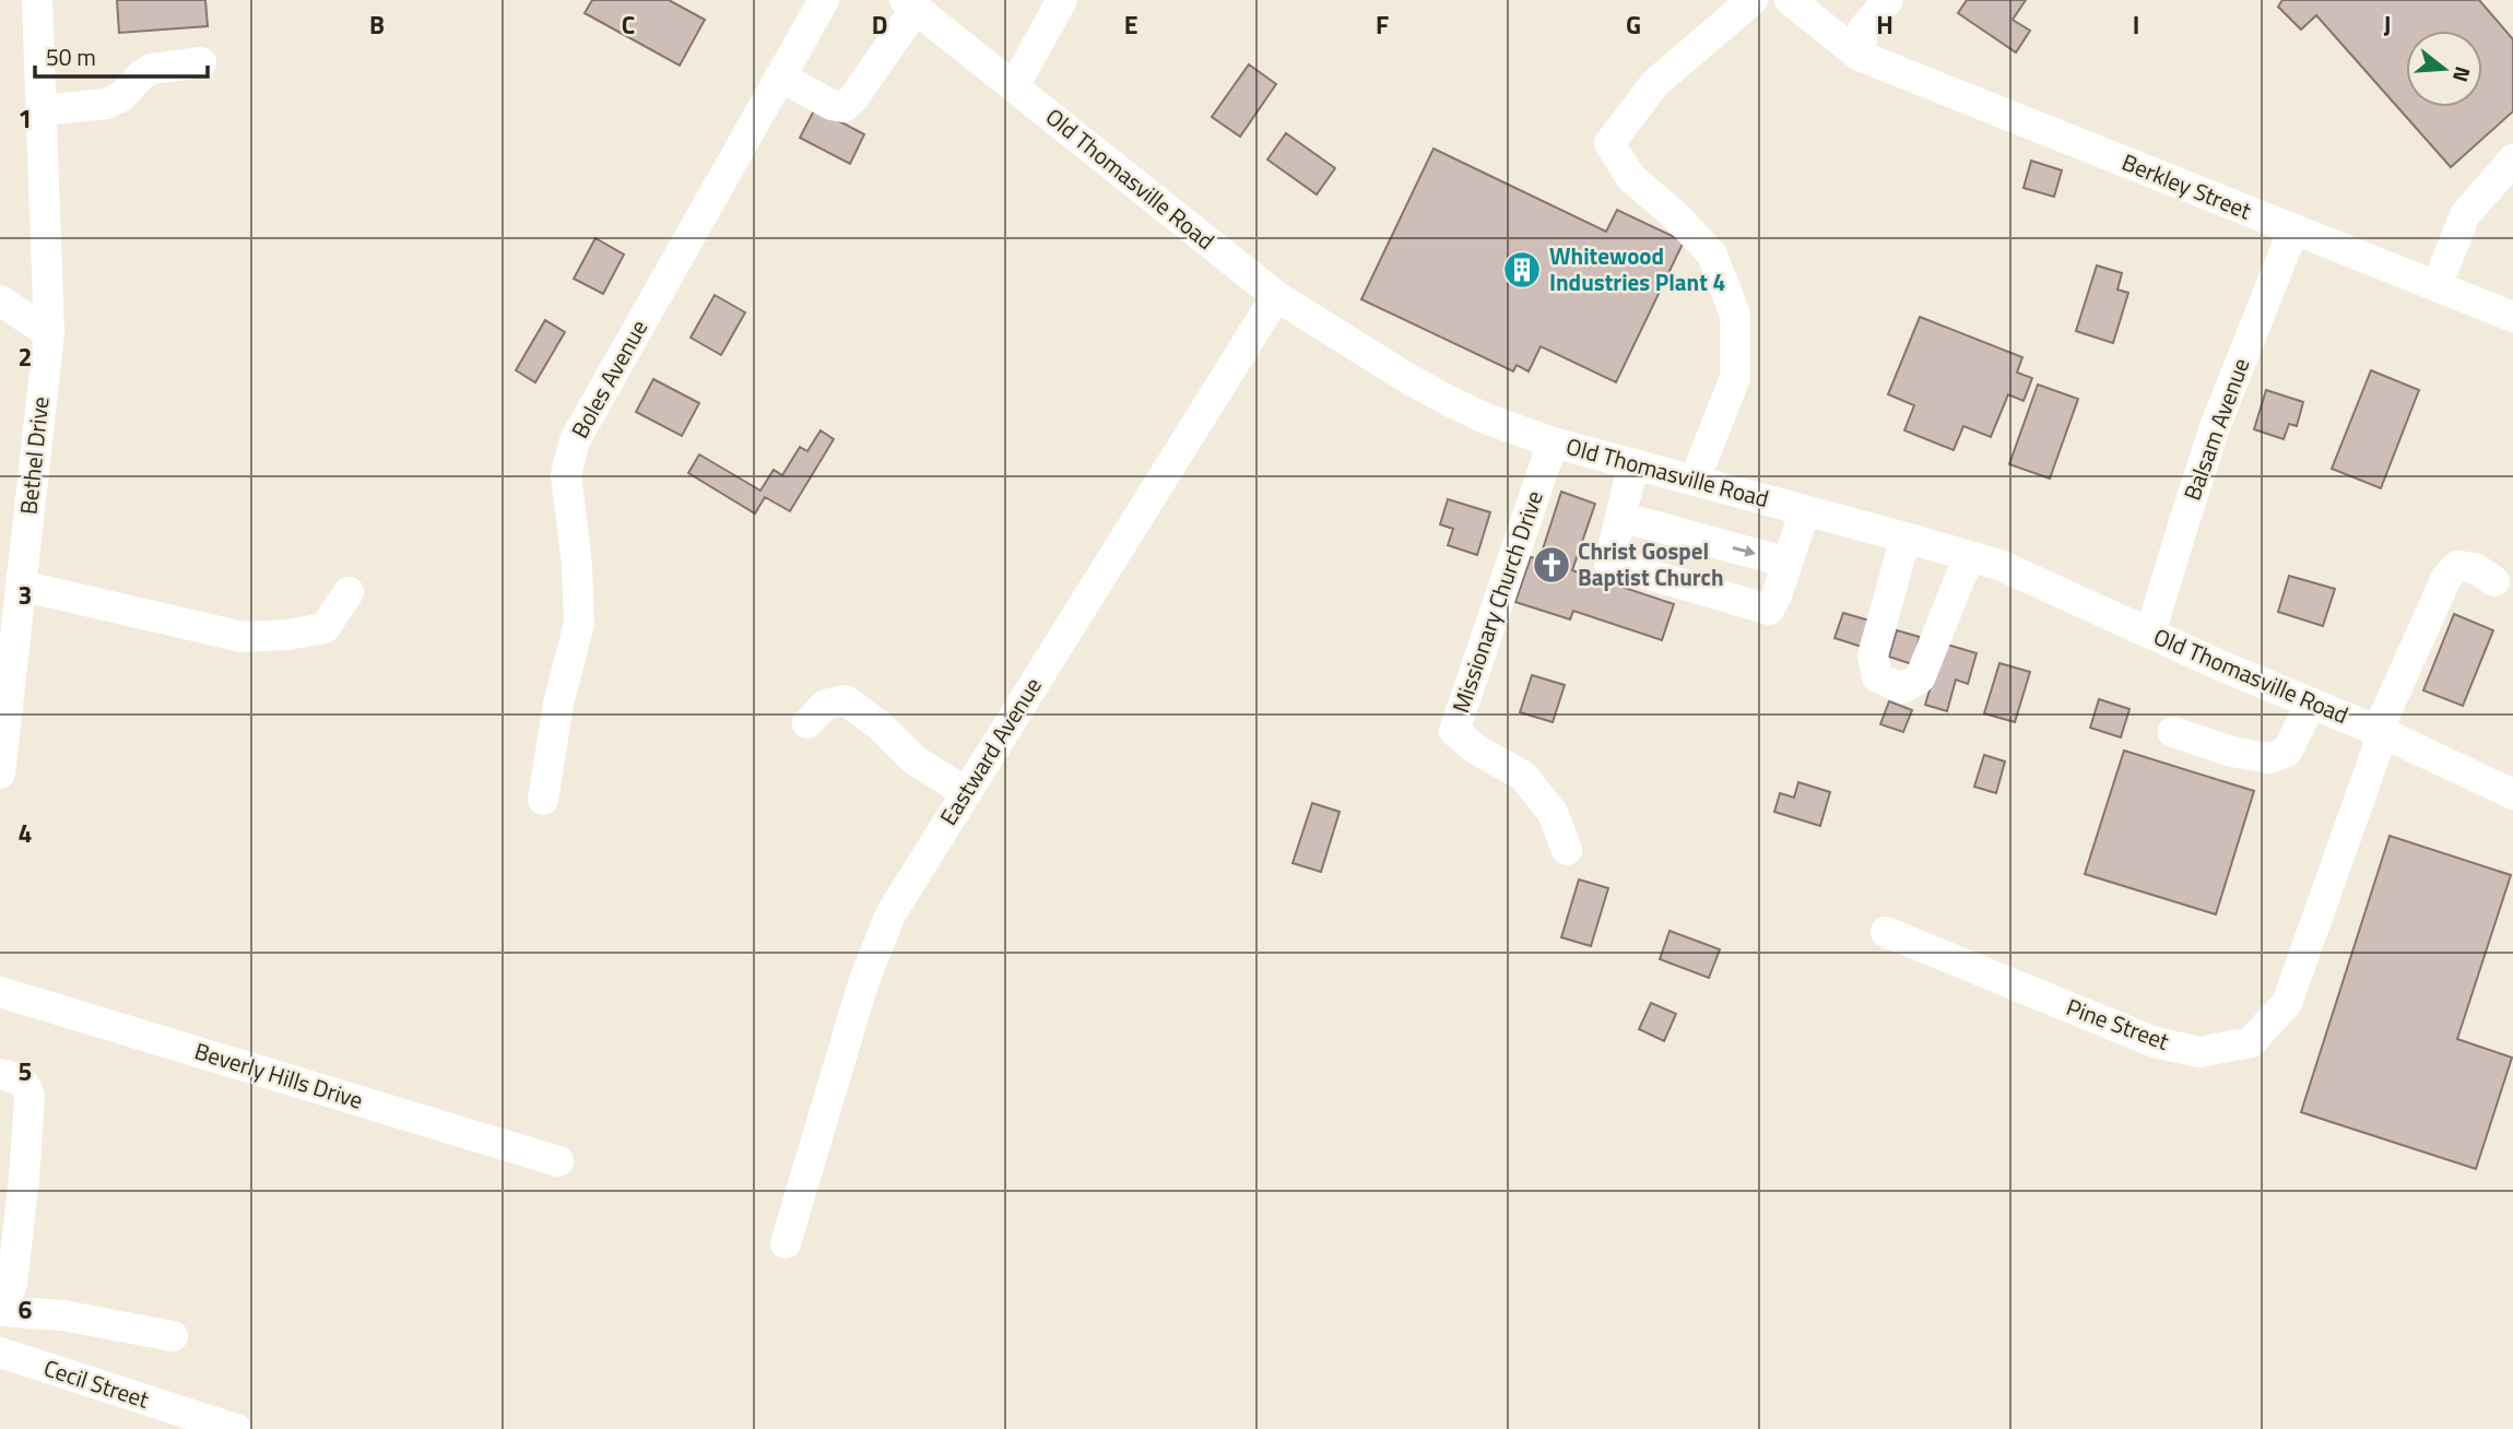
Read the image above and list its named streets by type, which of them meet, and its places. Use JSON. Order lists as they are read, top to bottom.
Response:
{
  "streets": {
    "street": [
      "Old Thomasville Road",
      "Berkley Street",
      "Boles Avenue",
      "Balsam Avenue",
      "Bethel Drive",
      "Missionary Church Drive",
      "Eastward Avenue",
      "Pine Street",
      "Beverly Hills Drive",
      "Cecil Street"
    ]
  },
  "crossings": [
    ["Old Thomasville Road", "Balsam Avenue"],
    ["Old Thomasville Road", "Missionary Church Drive"],
    ["Old Thomasville Road", "Eastward Avenue"],
    ["Old Thomasville Road", "Pine Street"],
    ["Berkley Street", "Balsam Avenue"]
  ],
  "places": {
    "building": ["Whitewood Industries Plant 4"],
    "church": ["Christ Gospel Baptist Church"]
  },
  "scale_bar": "50 m",
  "north": "right",
  "grid": {
    "columns": [
      "B",
      "C",
      "D",
      "E",
      "F",
      "G",
      "H",
      "I",
      "J"
    ],
    "rows": [
      "1",
      "2",
      "3",
      "4",
      "5",
      "6"
    ]
  }
}
